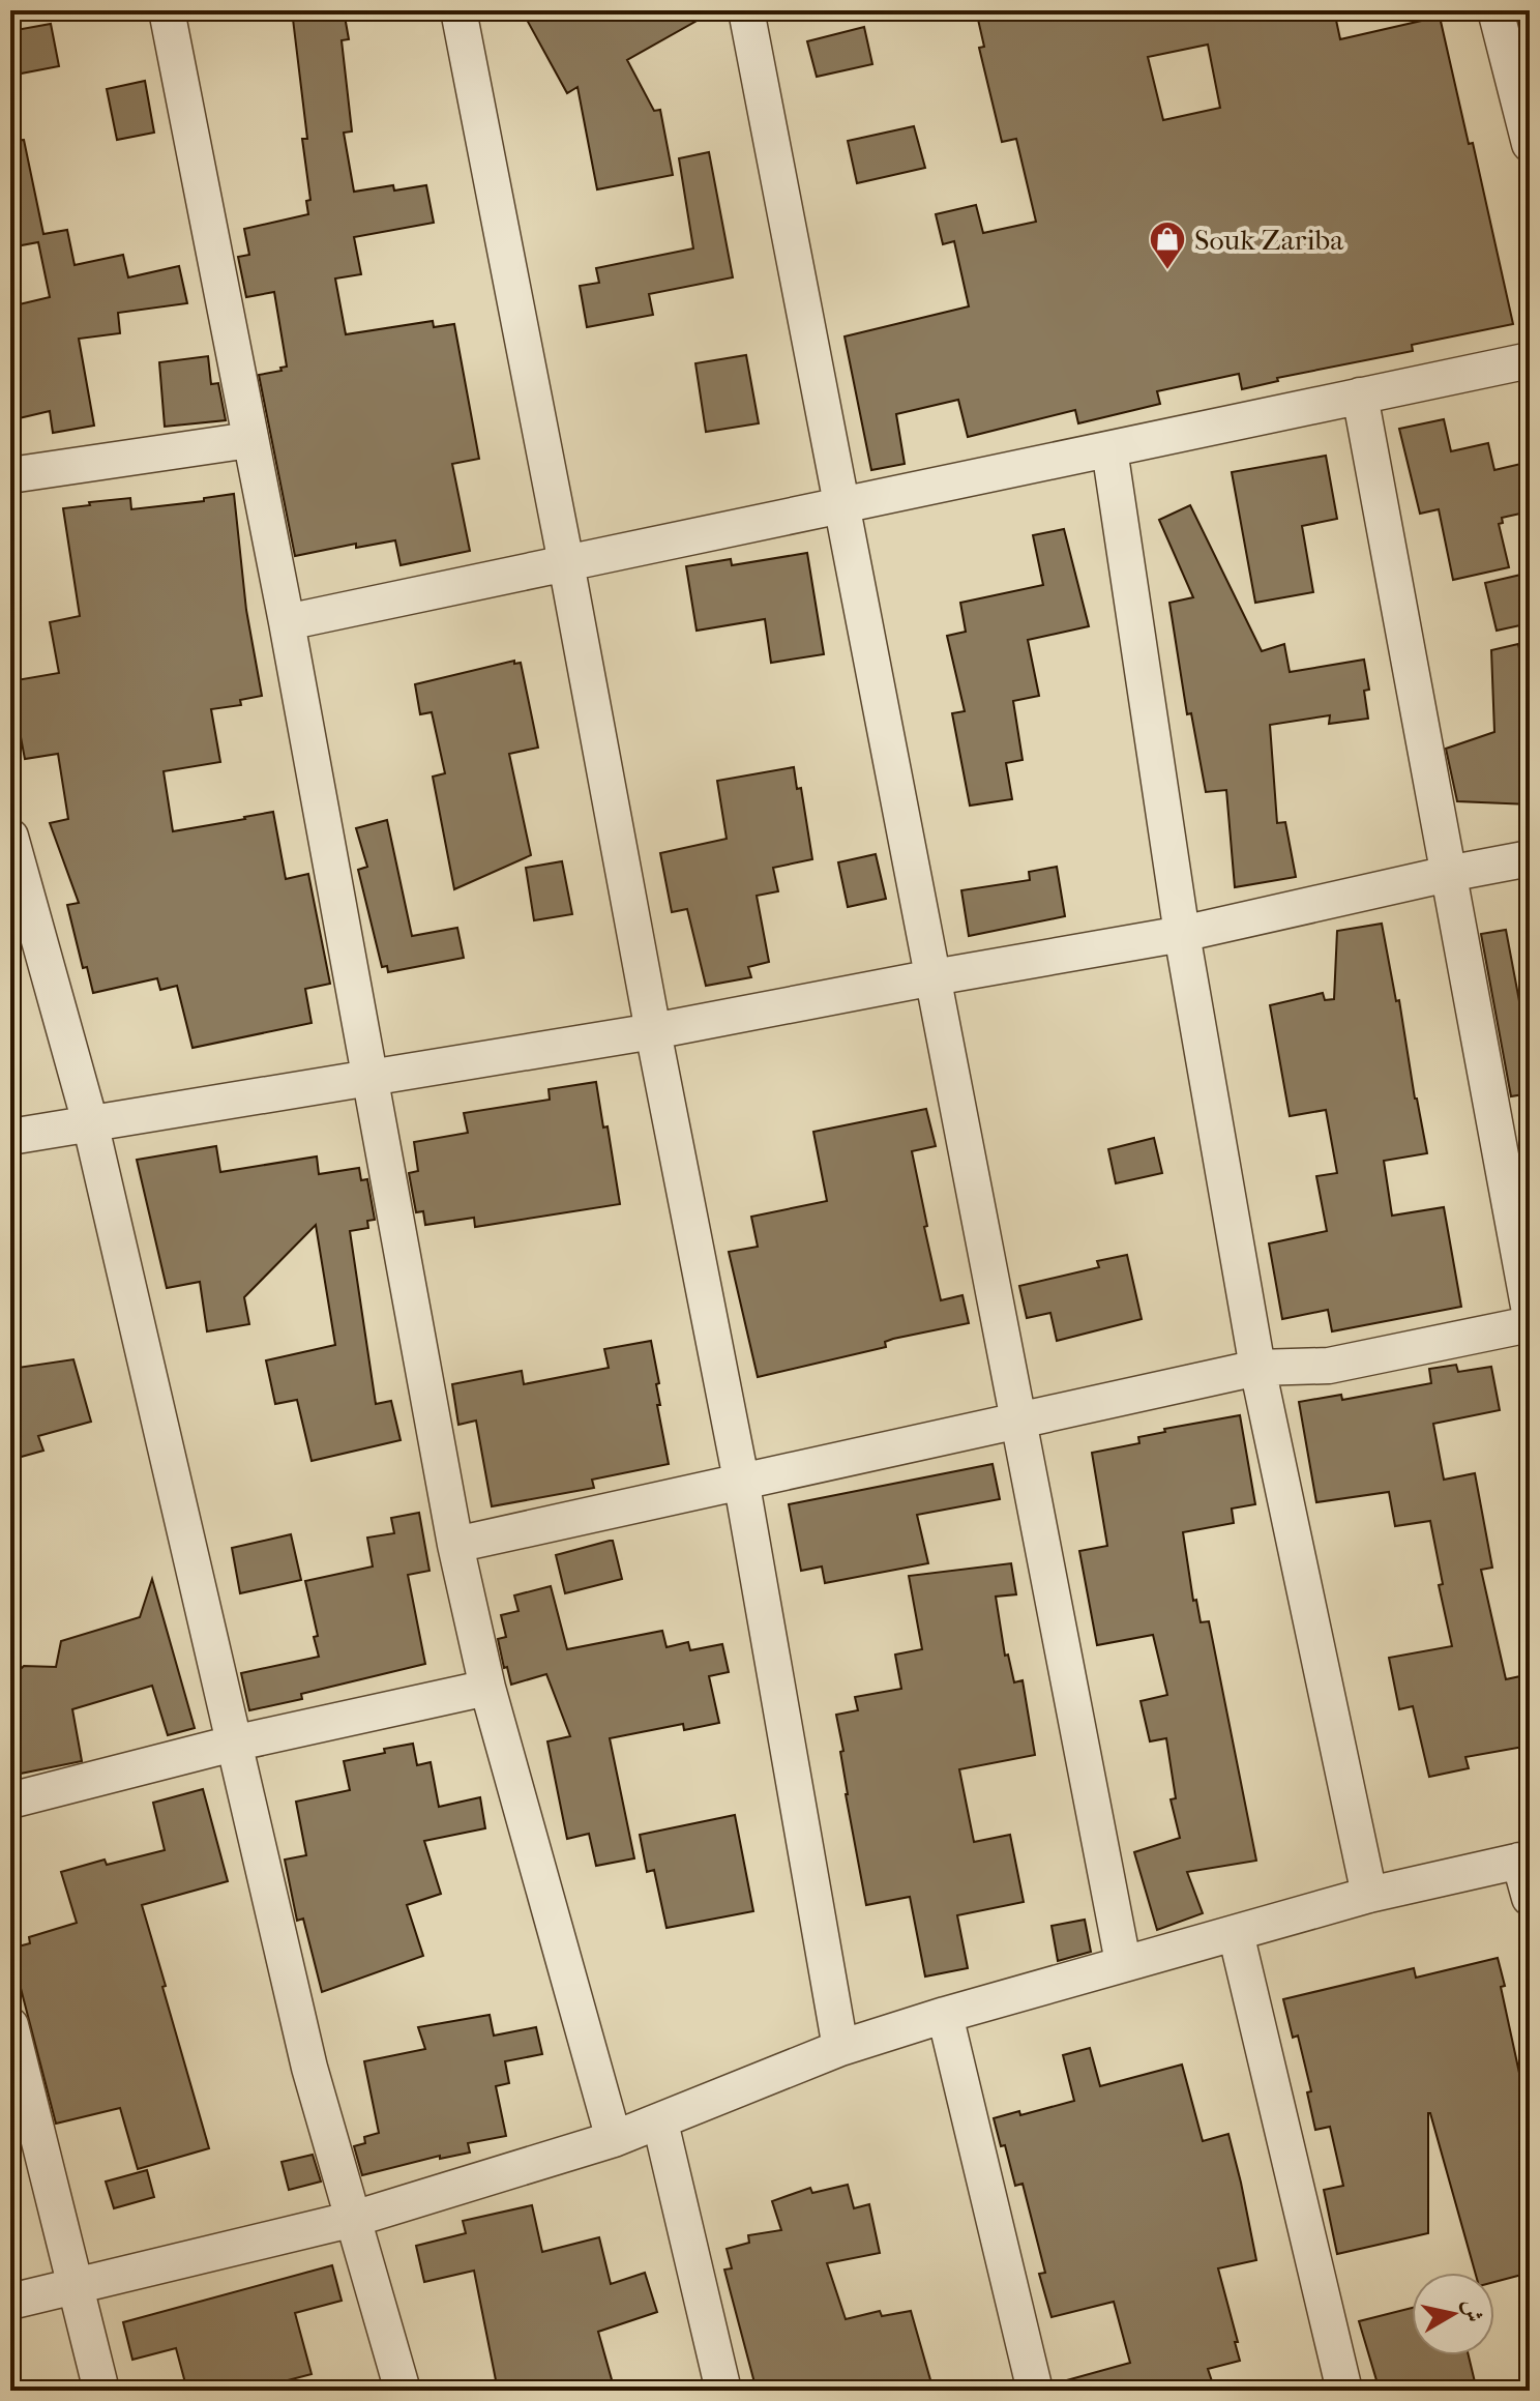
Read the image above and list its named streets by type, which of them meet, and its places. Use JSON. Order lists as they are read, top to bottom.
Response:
{
  "places": {
    "shop": ["Souk Zariba"]
  },
  "north": "right"
}
